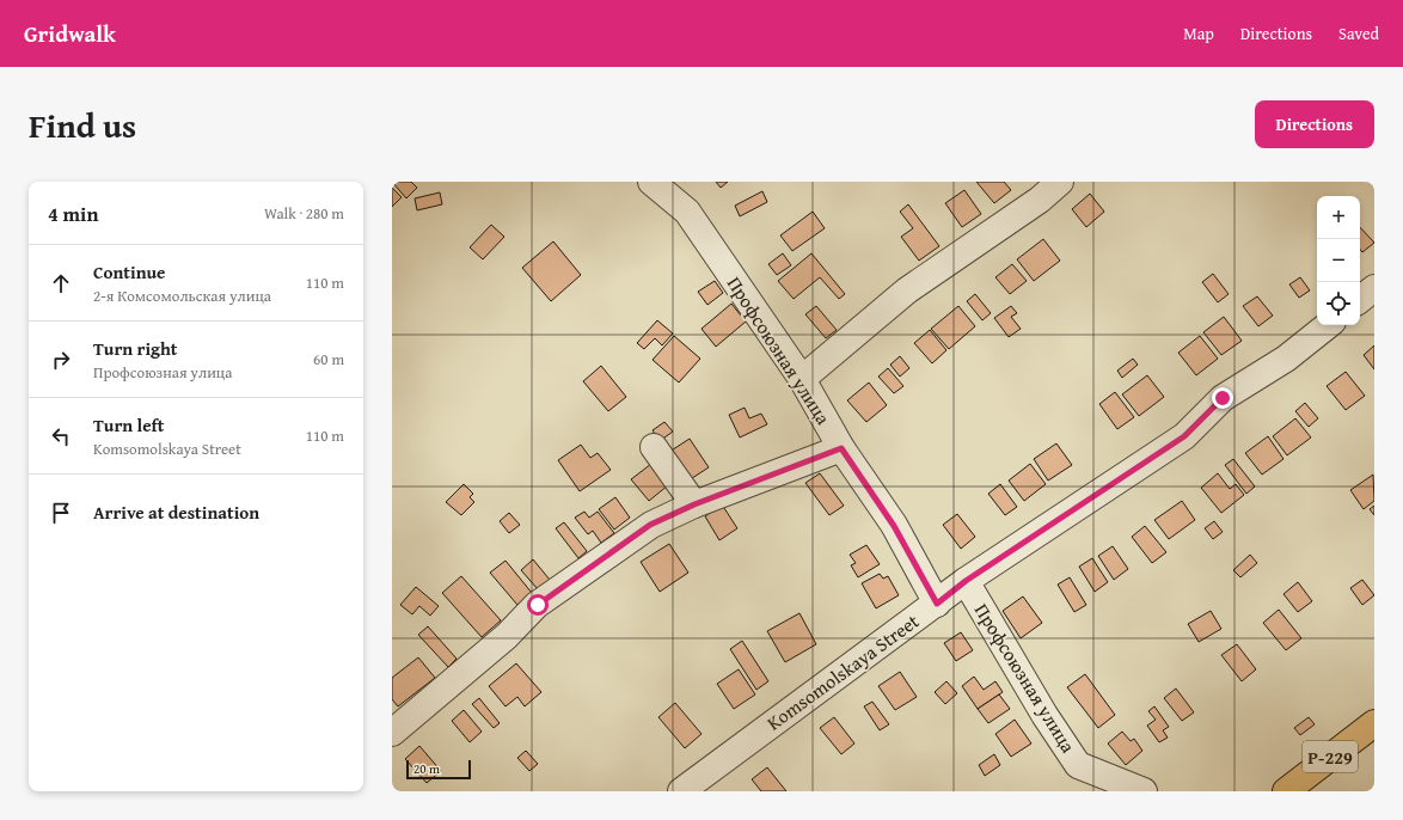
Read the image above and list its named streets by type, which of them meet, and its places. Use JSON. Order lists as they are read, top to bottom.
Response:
{
  "streets": {
    "main road": ["Р-229"],
    "street": ["Профсоюзная улица", "Komsomolskaya Street"]
  },
  "crossings": [
    ["Профсоюзная улица", "Komsomolskaya Street"]
  ],
  "scale_bar": "20 m",
  "page": {
    "header": "Gridwalk",
    "nav": ["Map", "Directions", "Saved"],
    "title": "Find us",
    "buttons": "Directions",
    "heading": ["4 min", "Walk · 280 m"],
    "map_buttons": ["+", "−"],
    "list": [
      ["Continue", "2-я Комсомольская улица", "110 m"],
      ["Turn right", "Профсоюзная улица", "60 m"],
      ["Turn left", "Komsomolskaya Street", "110 m"],
      "Arrive at destination"
    ],
    "scale": "20 m"
  }
}
